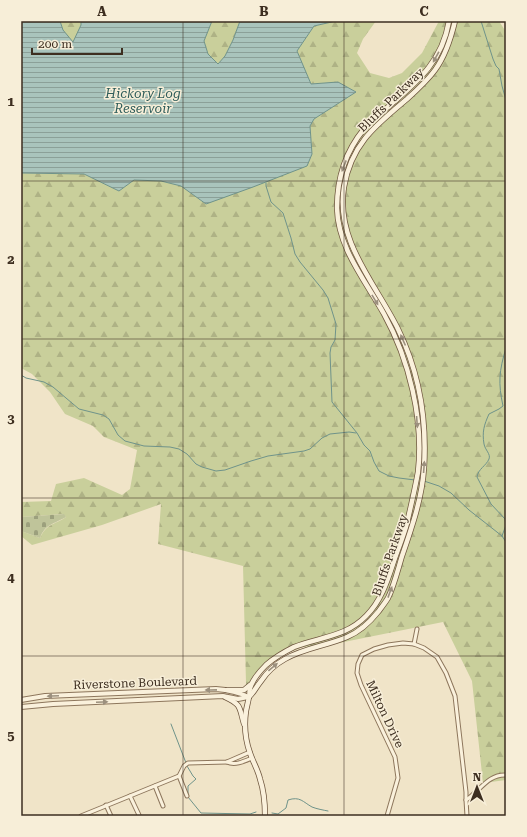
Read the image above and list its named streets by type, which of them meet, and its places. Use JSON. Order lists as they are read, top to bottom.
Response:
{
  "streets": {
    "main road": ["Bluffs Parkway"],
    "street": ["Riverstone Boulevard", "Milton Drive"]
  },
  "crossings": [
    ["Bluffs Parkway", "Riverstone Boulevard"]
  ],
  "water": ["Hickory Log Reservoir"],
  "scale_bar": "200 m",
  "north": "top",
  "grid": {
    "columns": ["A", "B", "C"],
    "rows": [
      "1",
      "2",
      "3",
      "4",
      "5"
    ]
  }
}
